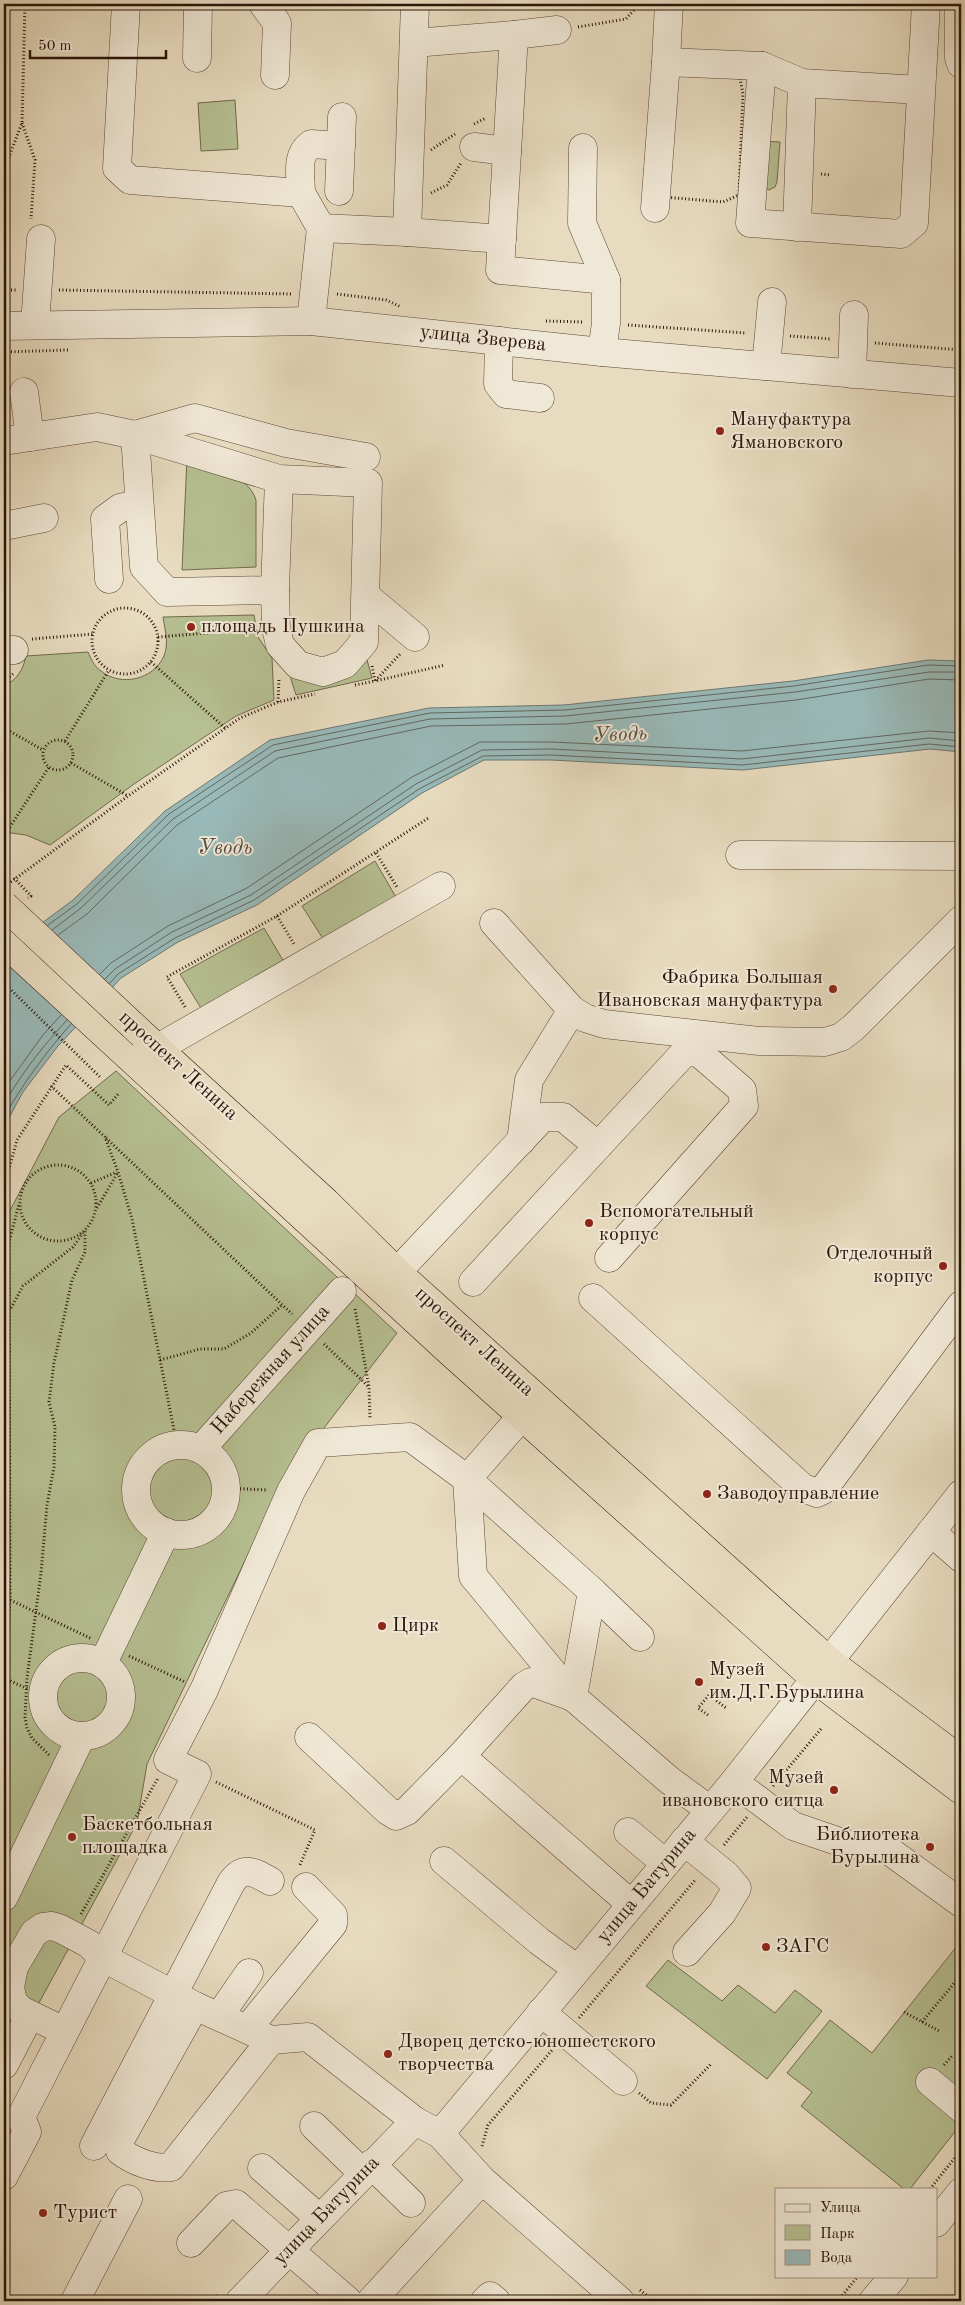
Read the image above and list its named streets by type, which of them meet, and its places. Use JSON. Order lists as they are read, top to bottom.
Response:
{
  "streets": {
    "highway": ["проспект Ленина"],
    "street": ["улица Зверева", "Набережная улица", "улица Батурина"]
  },
  "crossings": [
    ["проспект Ленина", "улица Батурина"]
  ],
  "water": ["Уводь"],
  "places": [
    "Мануфактура Ямановского",
    "площадь Пушкина",
    "Фабрика Большая Ивановская мануфактура",
    "Вспомогательный корпус",
    "Отделочный корпус",
    "Заводоуправление",
    "Цирк",
    "Музей им.Д.Г.Бурылина",
    "Музей ивановского ситца",
    "Баскетбольная площадка",
    "Библиотека Бурылина",
    "ЗАГС",
    "Дворец детско-юношестского творчества",
    "Турист"
  ],
  "legend": ["Улица", "Парк", "Вода"],
  "scale_bar": "50 m"
}
